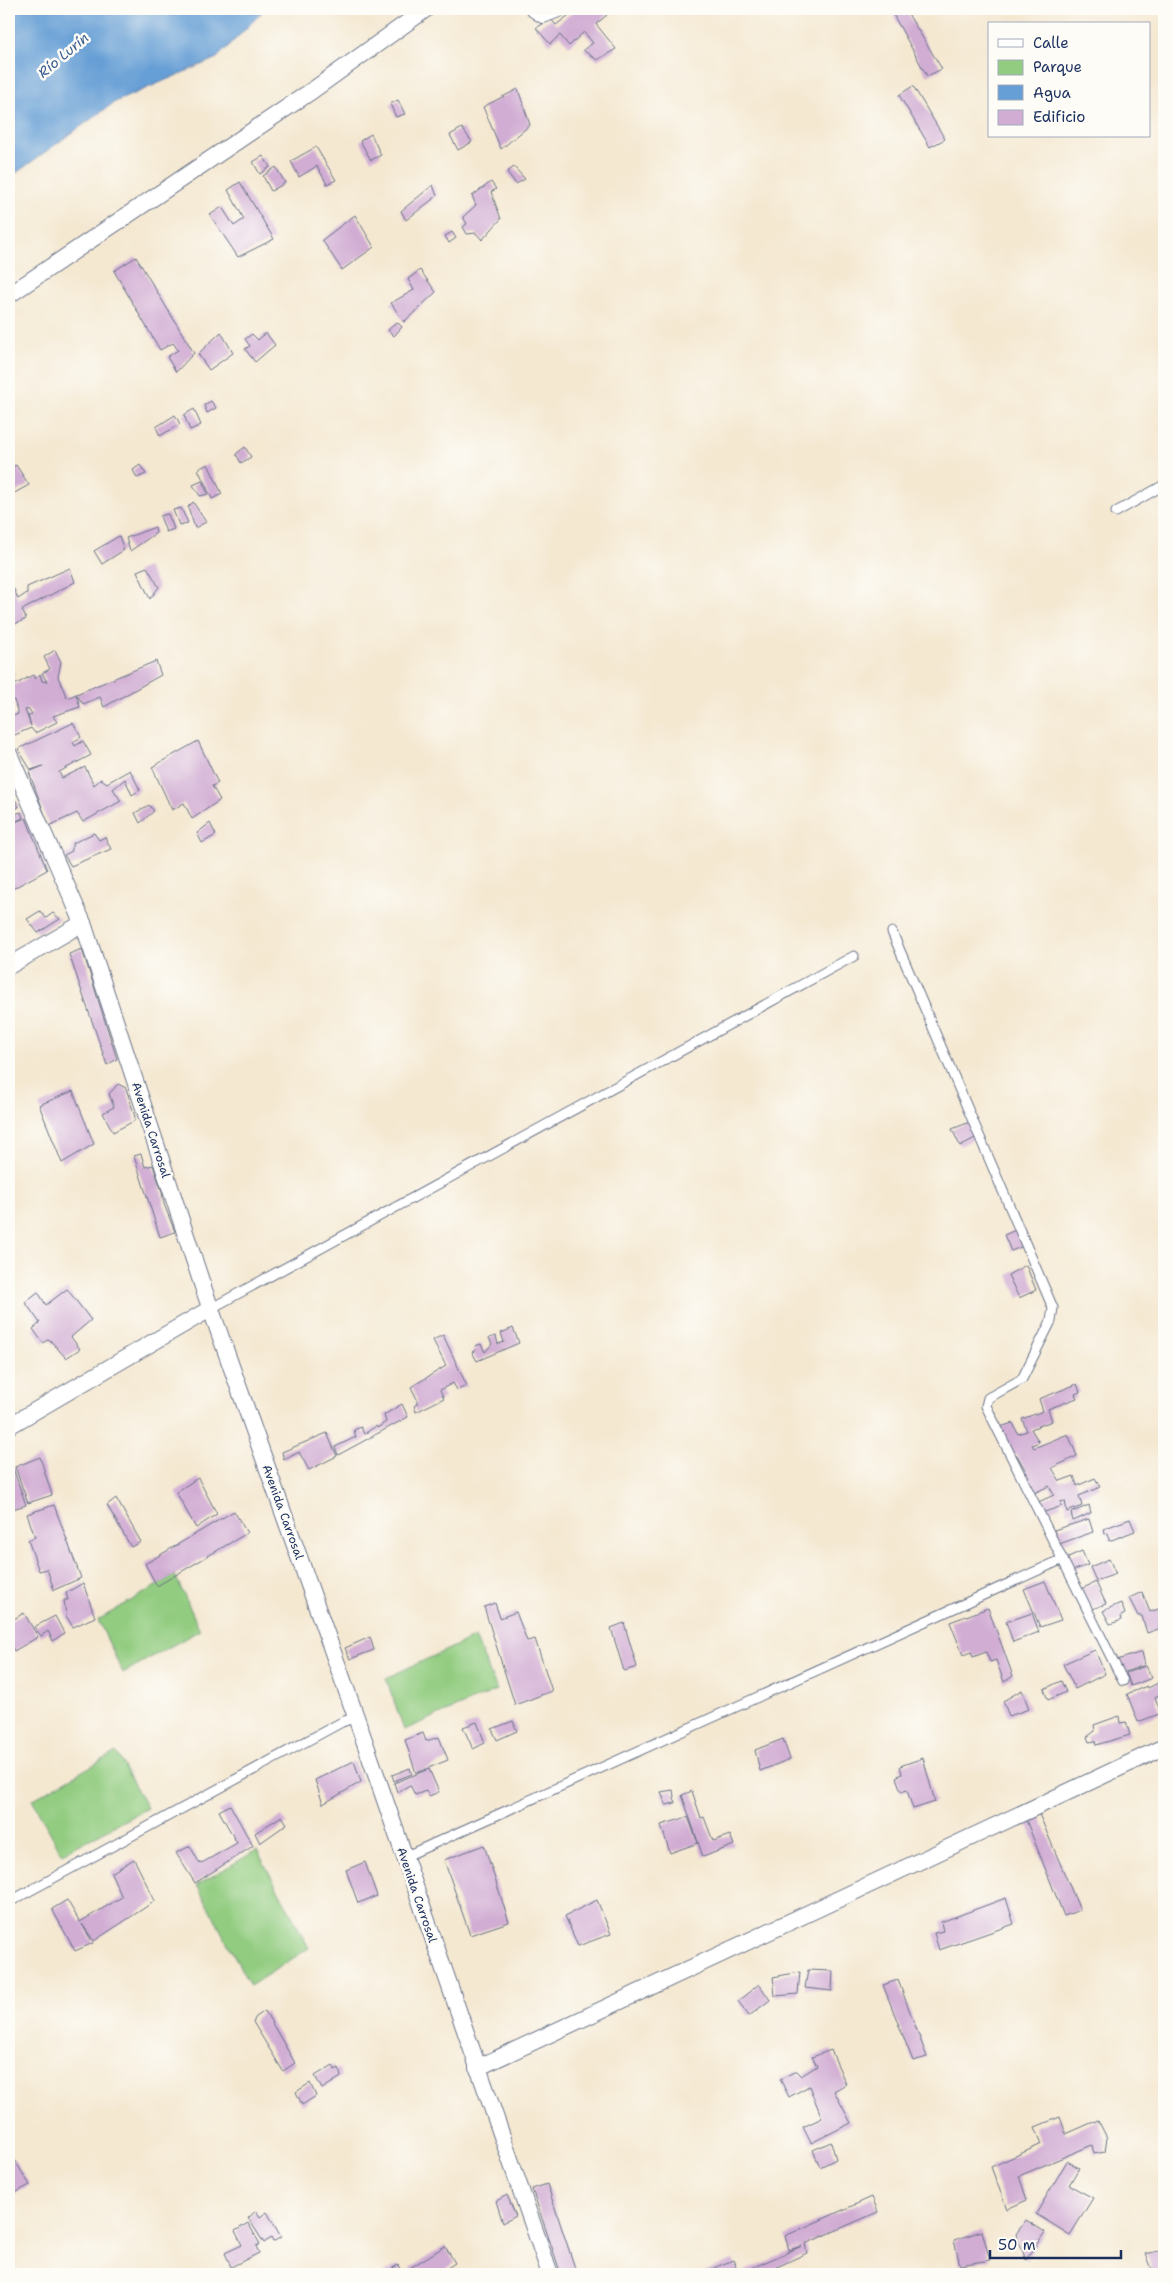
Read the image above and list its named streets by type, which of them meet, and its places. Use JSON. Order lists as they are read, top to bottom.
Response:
{
  "streets": {
    "street": ["Avenida Carrosal"]
  },
  "water": ["Río Lurín"],
  "legend": [
    "Calle",
    "Parque",
    "Agua",
    "Edificio"
  ],
  "scale_bar": "50 m"
}
